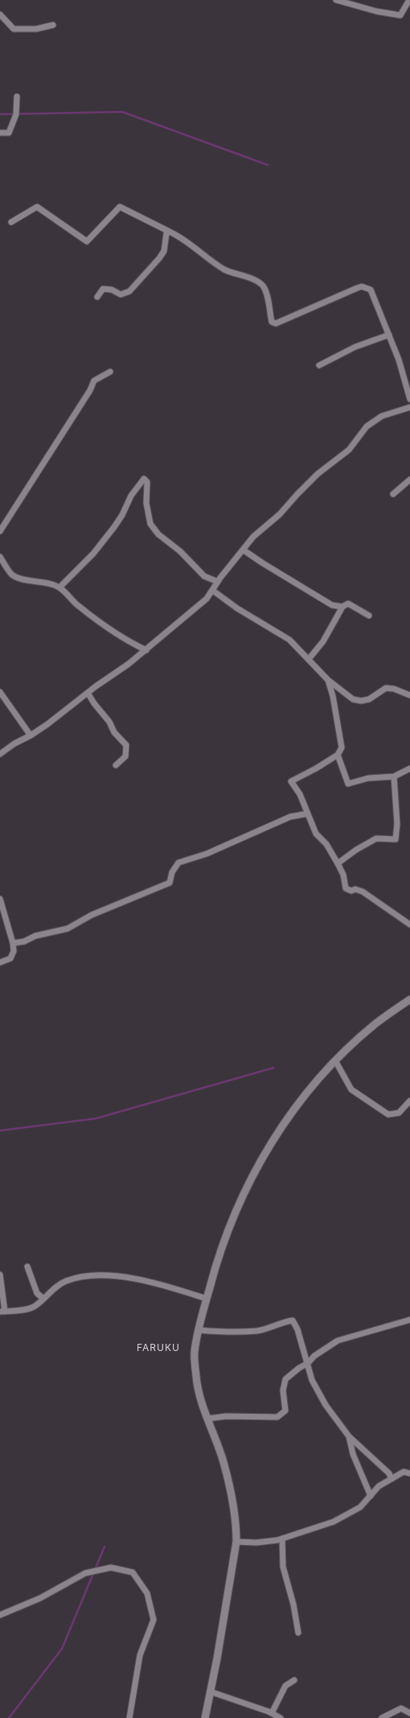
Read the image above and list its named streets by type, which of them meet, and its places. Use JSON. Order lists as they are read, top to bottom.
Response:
{
  "districts": ["FARUKU"]
}
